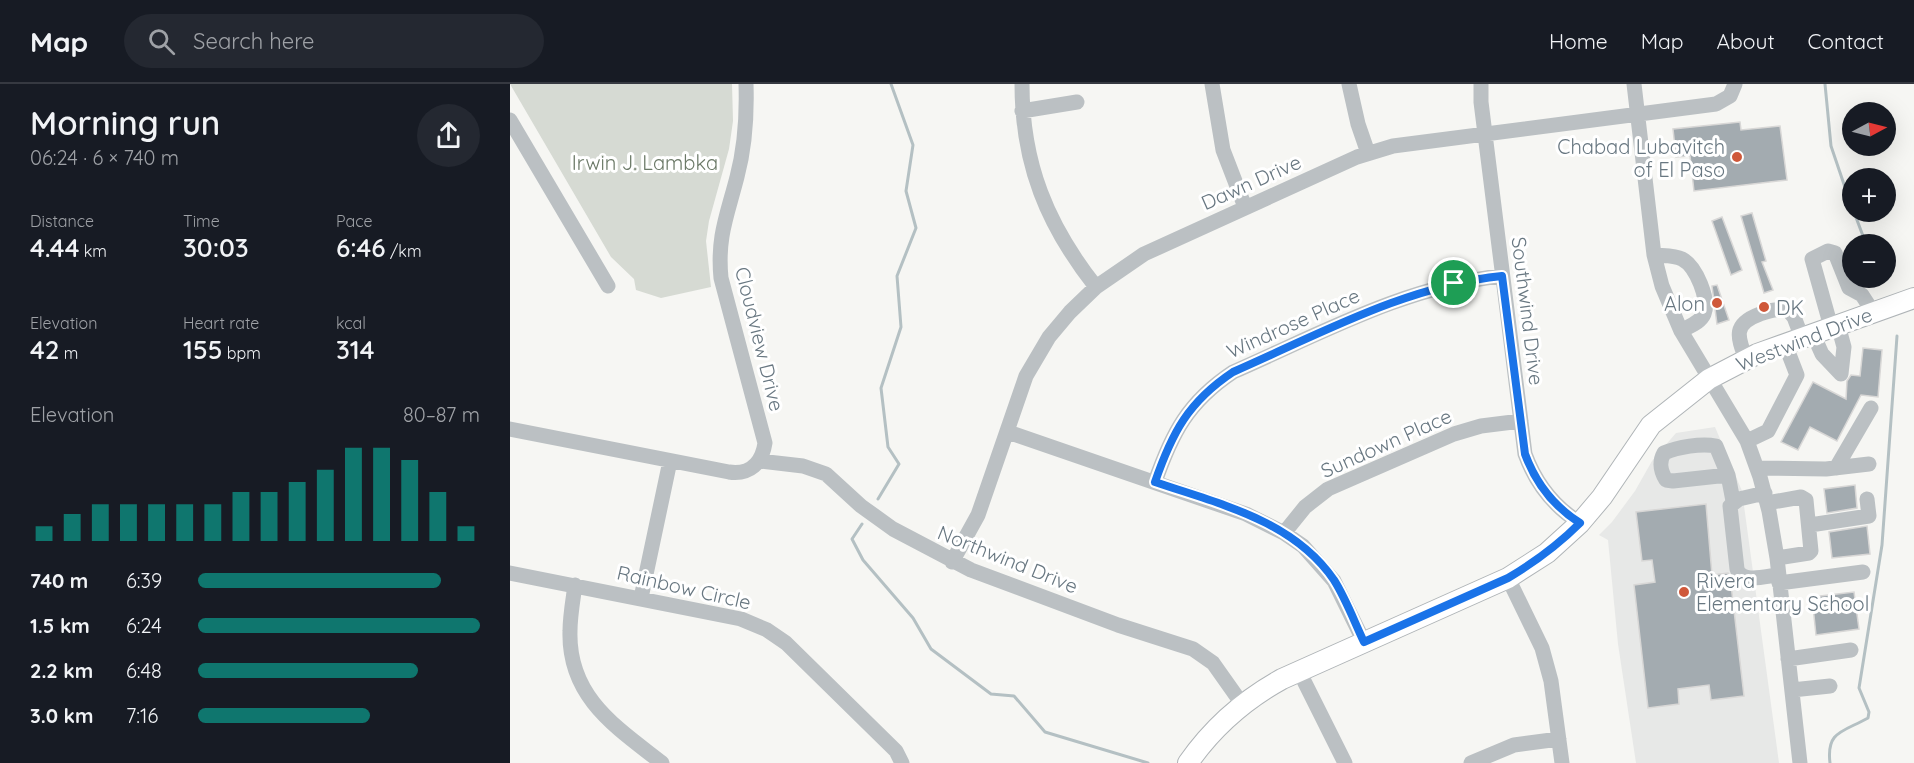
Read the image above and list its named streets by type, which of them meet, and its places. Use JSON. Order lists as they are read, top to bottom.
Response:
{
  "streets": {
    "main road": ["Westwind Drive"],
    "street": [
      "Dawn Drive",
      "Southwind Drive",
      "Windrose Place",
      "Cloudview Drive",
      "Sundown Place",
      "Northwind Drive",
      "Rainbow Circle"
    ]
  },
  "crossings": [
    ["Dawn Drive", "Southwind Drive"],
    ["Dawn Drive", "Northwind Drive"],
    ["Southwind Drive", "Windrose Place"],
    ["Southwind Drive", "Westwind Drive"],
    ["Southwind Drive", "Sundown Place"],
    ["Cloudview Drive", "Northwind Drive"],
    ["Westwind Drive", "Northwind Drive"]
  ],
  "parks": ["Irwin J. Lambka"],
  "places": [
    "Chabad Lubavitch of El Paso",
    "Alon",
    "DK",
    "Rivera Elementary School"
  ],
  "north": "right",
  "page": {
    "header": "Map",
    "search": "Search here",
    "nav": [
      "Home",
      "Map",
      "About",
      "Contact"
    ],
    "heading": ["Morning run", "06:24 · 6 × 740 m"],
    "map_buttons": ["+", "−"],
    "stats": [
      ["Distance", "4.44 km"],
      ["Time", "30:03"],
      ["Pace", "6:46 /km"],
      ["Elevation", "42 m"],
      ["Heart rate", "155 bpm"],
      ["kcal", "314"]
    ],
    "chart": ["Elevation", "80–87 m"],
    "list": [
      {
        "name": "740 m",
        "note": "6:39"
      },
      {
        "name": "1.5 km",
        "note": "6:24"
      },
      {
        "name": "2.2 km",
        "note": "6:48"
      },
      {
        "name": "3.0 km",
        "note": "7:16"
      }
    ]
  }
}
